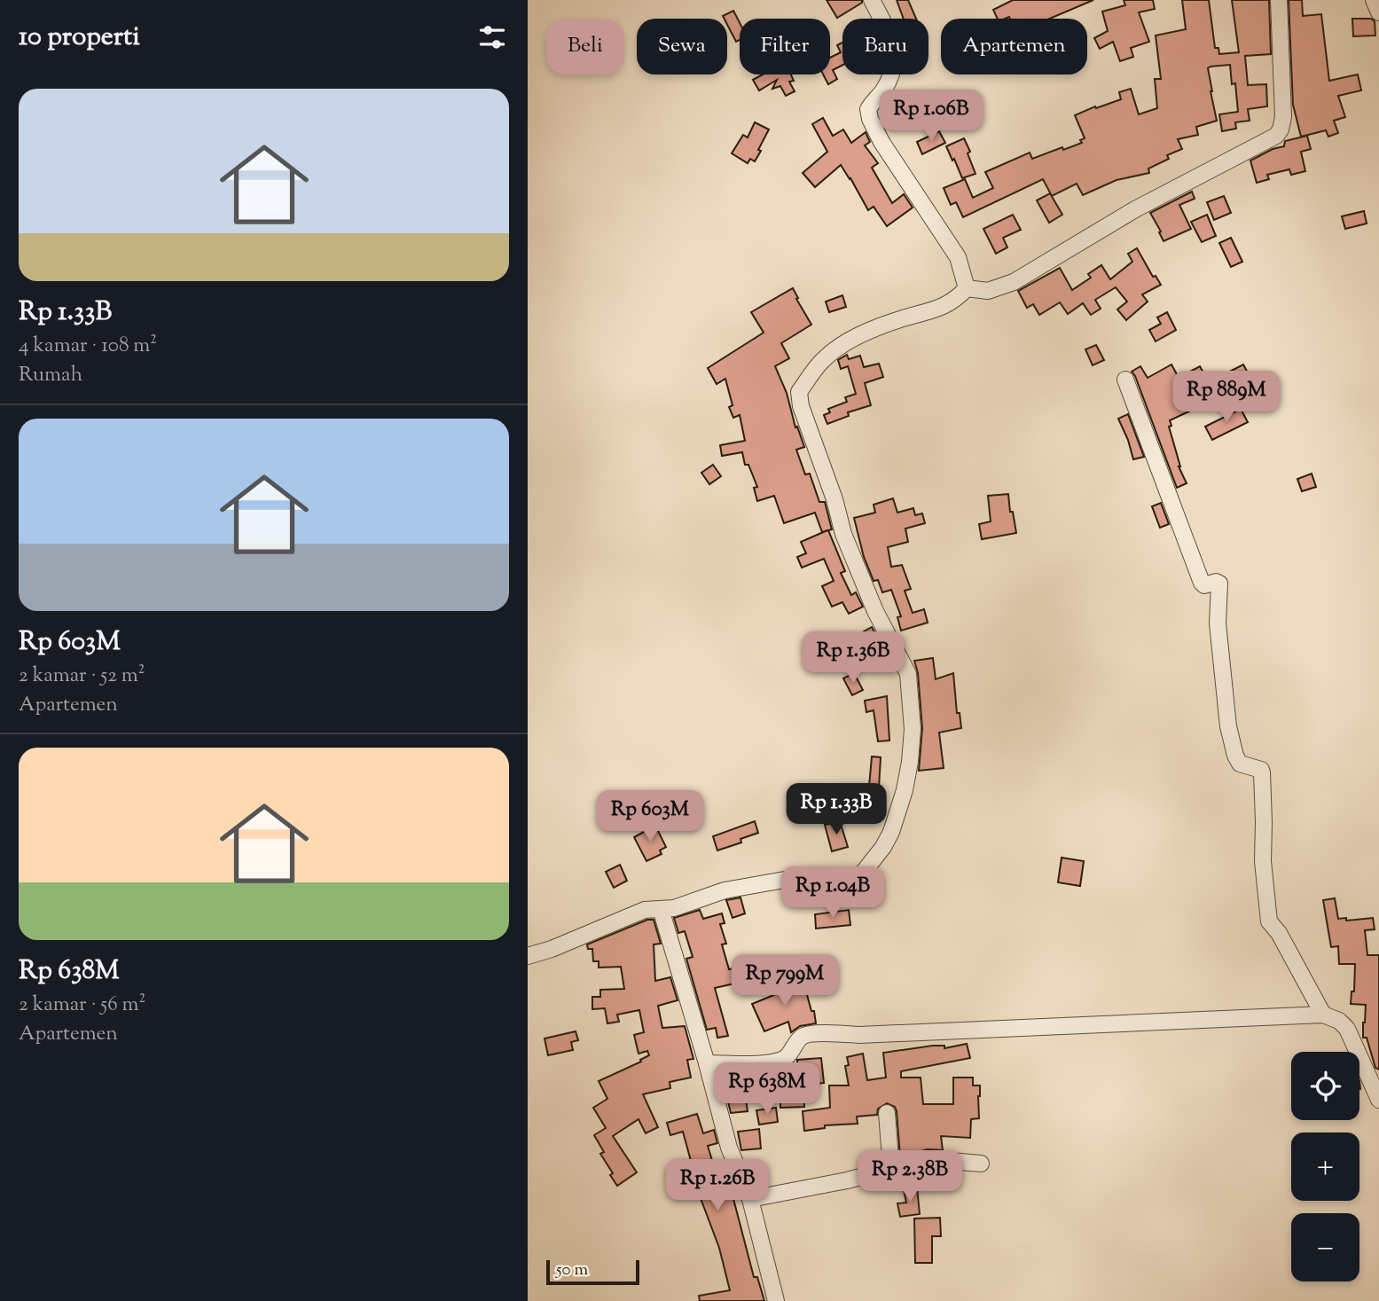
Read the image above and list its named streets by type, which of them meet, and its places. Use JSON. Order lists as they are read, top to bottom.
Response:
{
  "scale_bar": "50 m",
  "page": {
    "heading": "10 properti",
    "chip": [
      "Beli",
      "Sewa",
      "Filter",
      "Baru",
      "Apartemen"
    ],
    "list": [
      {
        "name": "Rp 1.33B",
        "note": "4 kamar · 108 m² · Rumah"
      },
      {
        "name": "Rp 603M",
        "note": "2 kamar · 52 m² · Apartemen"
      },
      {
        "name": "Rp 638M",
        "note": "2 kamar · 56 m² · Apartemen"
      }
    ],
    "price": [
      "Rp 1.06B",
      "Rp 889M",
      "Rp 1.36B",
      "Rp 1.33B",
      "Rp 603M",
      "Rp 1.04B",
      "Rp 799M",
      "Rp 638M",
      "Rp 2.38B",
      "Rp 1.26B"
    ],
    "map_buttons": ["+", "−"],
    "scale": "50 m"
  }
}
